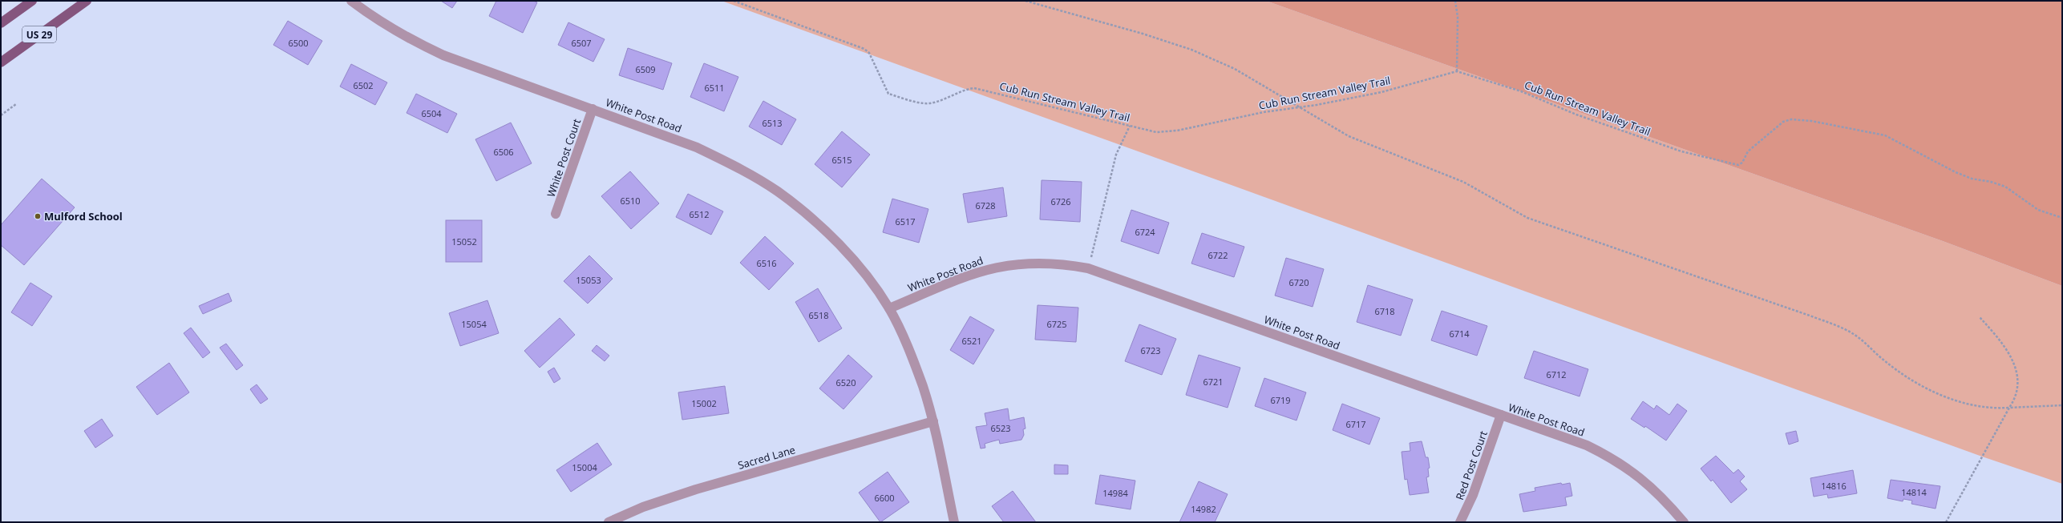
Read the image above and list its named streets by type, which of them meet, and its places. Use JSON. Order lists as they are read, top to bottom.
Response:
{
  "streets": {
    "main road": ["US 29"],
    "street": [
      "White Post Road",
      "White Post Court",
      "Sacred Lane",
      "Red Post Court"
    ],
    "path": ["Cub Run Stream Valley Trail"]
  },
  "crossings": [
    ["White Post Road", "White Post Court"],
    ["White Post Road", "Sacred Lane"],
    ["White Post Road", "Red Post Court"]
  ],
  "places": ["Mulford School"],
  "house_numbers": [
    "6500",
    "6507",
    "6509",
    "6502",
    "6511",
    "6504",
    "6513",
    "6506",
    "6515",
    "6510",
    "6726",
    "6728",
    "6512",
    "6517",
    "6724",
    "15052",
    "6722",
    "6516",
    "15053",
    "6720",
    "6718",
    "6518",
    "15054",
    "6725",
    "6714",
    "6521",
    "6723",
    "6712",
    "6721",
    "6520",
    "6719",
    "15002",
    "6717",
    "6523",
    "15004",
    "14816",
    "14814",
    "14984",
    "6600",
    "14982"
  ]
}
